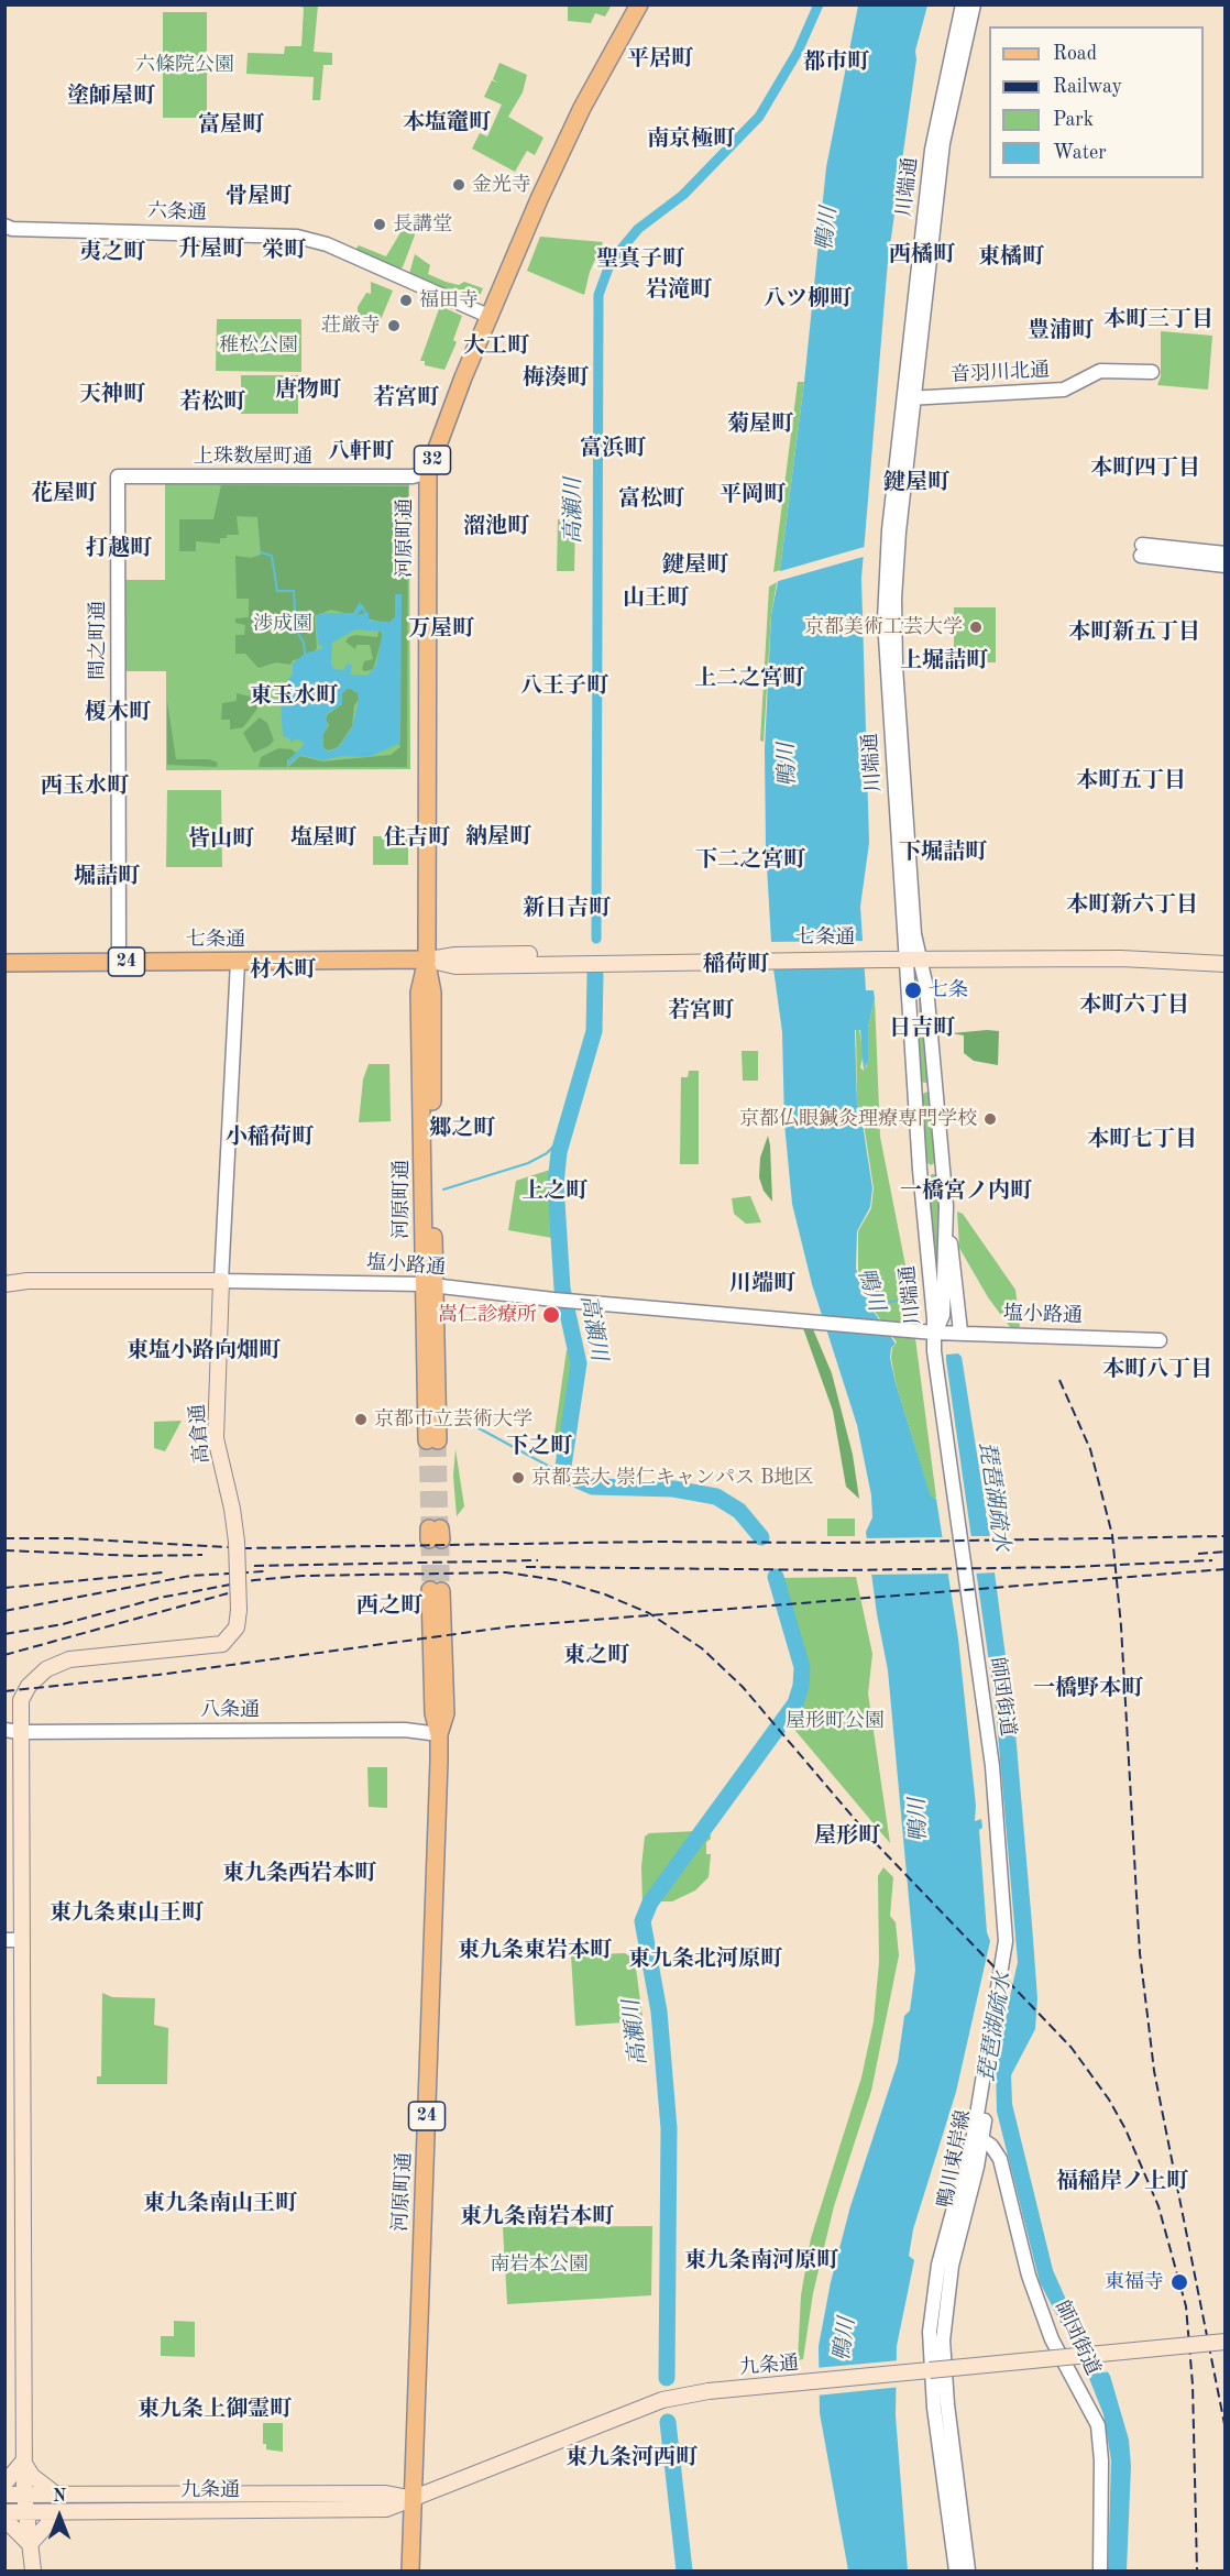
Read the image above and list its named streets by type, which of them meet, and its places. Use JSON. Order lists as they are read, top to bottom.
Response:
{
  "streets": {
    "main road": [
      "32",
      "河原町通",
      "七条通",
      "24",
      "塩小路通",
      "高倉通",
      "九条通"
    ],
    "street": [
      "川端通",
      "六条通",
      "音羽川北通",
      "上珠数屋町通",
      "間之町通",
      "師団街道",
      "八条通",
      "鴨川東岸線"
    ]
  },
  "crossings": [
    ["川端通", "音羽川北通"],
    ["川端通", "七条通"],
    ["川端通", "塩小路通"],
    ["川端通", "師団街道"],
    ["六条通", "河原町通"],
    ["上珠数屋町通", "河原町通"],
    ["上珠数屋町通", "間之町通"],
    ["河原町通", "七条通"],
    ["河原町通", "塩小路通"],
    ["河原町通", "八条通"],
    ["河原町通", "九条通"],
    ["間之町通", "七条通"],
    ["七条通", "高倉通"],
    ["塩小路通", "高倉通"],
    ["塩小路通", "師団街道"],
    ["高倉通", "八条通"],
    ["高倉通", "九条通"],
    ["師団街道", "鴨川東岸線"],
    ["鴨川東岸線", "九条通"]
  ],
  "districts": [
    "平居町",
    "都市町",
    "塗師屋町",
    "本塩竈町",
    "富屋町",
    "南京極町",
    "骨屋町",
    "升屋町",
    "栄町",
    "夷之町",
    "西橘町",
    "東橘町",
    "聖真子町",
    "岩滝町",
    "八ツ柳町",
    "本町三丁目",
    "豊浦町",
    "大工町",
    "梅湊町",
    "唐物町",
    "天神町",
    "若宮町",
    "若松町",
    "菊屋町",
    "富浜町",
    "八軒町",
    "本町四丁目",
    "鍵屋町",
    "花屋町",
    "平岡町",
    "富松町",
    "溜池町",
    "打越町",
    "鍵屋町",
    "山王町",
    "万屋町",
    "本町新五丁目",
    "上堀詰町",
    "上二之宮町",
    "八王子町",
    "東玉水町",
    "榎木町",
    "本町五丁目",
    "西玉水町",
    "納屋町",
    "塩屋町",
    "住吉町",
    "皆山町",
    "下堀詰町",
    "下二之宮町",
    "堀詰町",
    "本町新六丁目",
    "新日吉町",
    "稲荷町",
    "材木町",
    "本町六丁目",
    "若宮町",
    "日吉町",
    "郷之町",
    "小稲荷町",
    "本町七丁目",
    "上之町",
    "一橋宮ノ内町",
    "川端町",
    "東塩小路向畑町",
    "本町八丁目",
    "下之町",
    "西之町",
    "東之町",
    "一橋野本町",
    "屋形町",
    "東九条西岩本町",
    "東九条東山王町",
    "東九条東岩本町",
    "東九条北河原町",
    "福稲岸ノ上町",
    "東九条南山王町",
    "東九条南岩本町",
    "東九条南河原町",
    "東九条上御霊町",
    "東九条河西町"
  ],
  "water": ["鴨川", "高瀬川", "琵琶湖疏水"],
  "parks": [
    "六條院公園",
    "稚松公園",
    "渉成園",
    "屋形町公園",
    "南岩本公園"
  ],
  "places": [
    "金光寺",
    "長講堂",
    "福田寺",
    "荘厳寺",
    "京都美術工芸大学",
    "七条",
    "京都仏眼鍼灸理療専門学校",
    "嵩仁診療所",
    "京都市立芸術大学",
    "京都芸大 崇仁キャンパス B地区",
    "東福寺"
  ],
  "legend": [
    "Road",
    "Railway",
    "Park",
    "Water"
  ],
  "north": "top"
}
